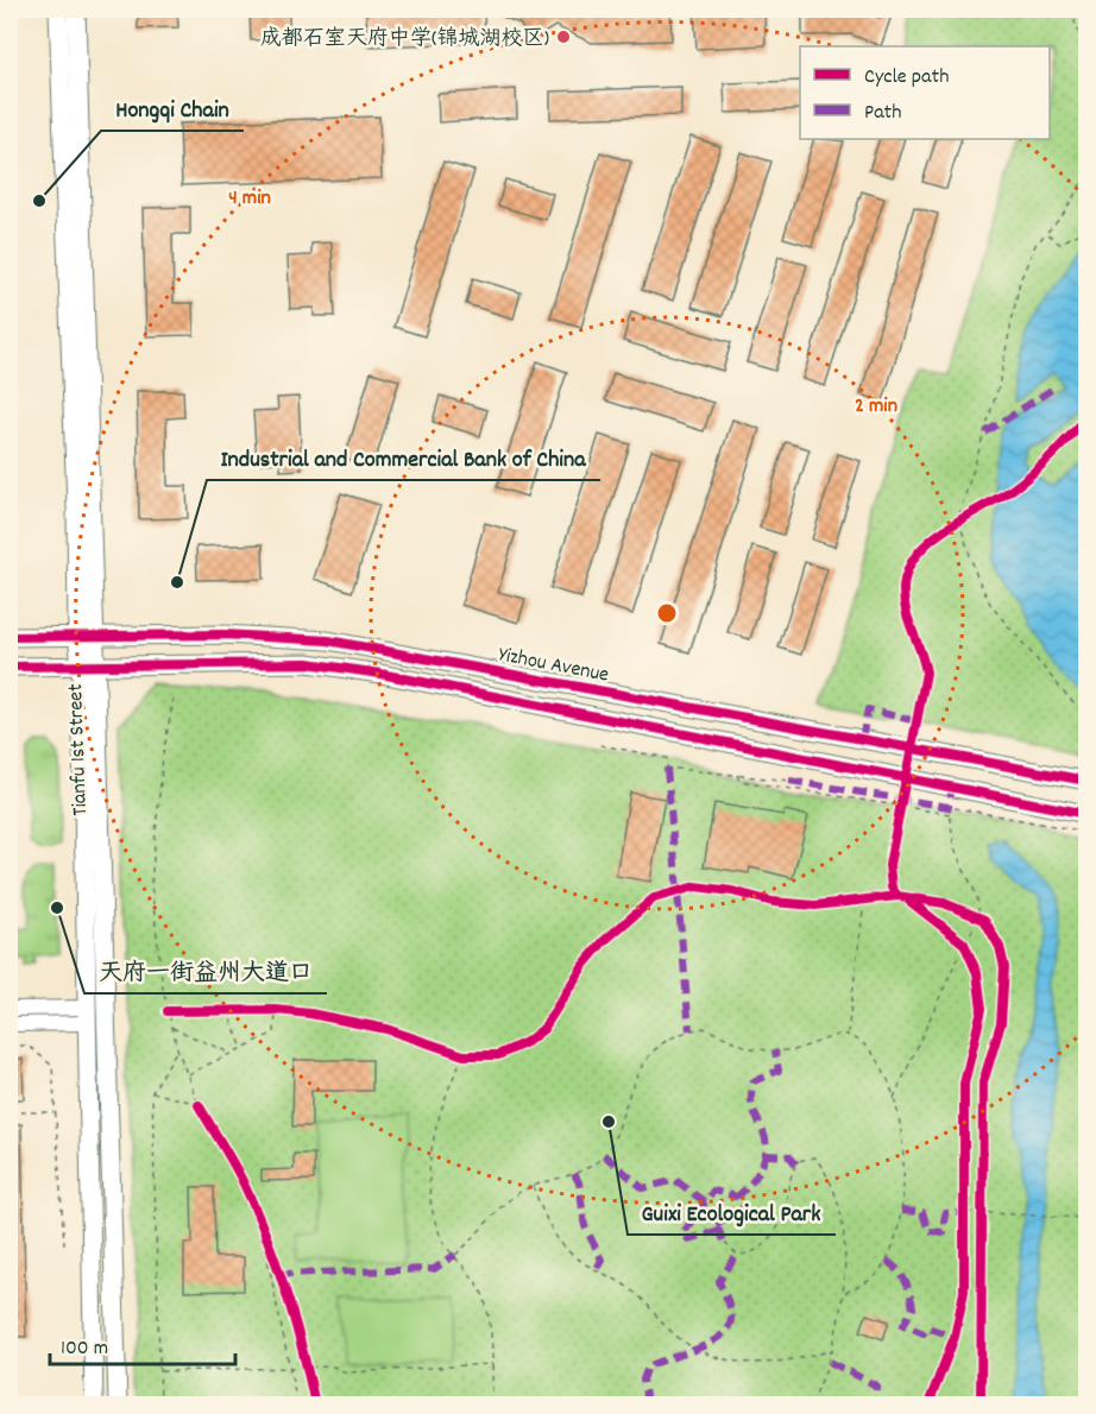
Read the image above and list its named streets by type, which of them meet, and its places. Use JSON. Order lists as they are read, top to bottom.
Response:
{
  "streets": {
    "main road": ["Yizhou Avenue", "Tianfu 1st Street"]
  },
  "crossings": [
    ["Yizhou Avenue", "Tianfu 1st Street"]
  ],
  "places": [
    "成都石室天府中学(锦城湖校区)",
    "Hongqi Chain",
    "Industrial and Commercial Bank of China",
    "天府一街益州大道口",
    "Guixi Ecological Park"
  ],
  "legend": ["Cycle path", "Path"],
  "scale_bar": "100 m",
  "rings": ["4 min", "2 min"]
}
